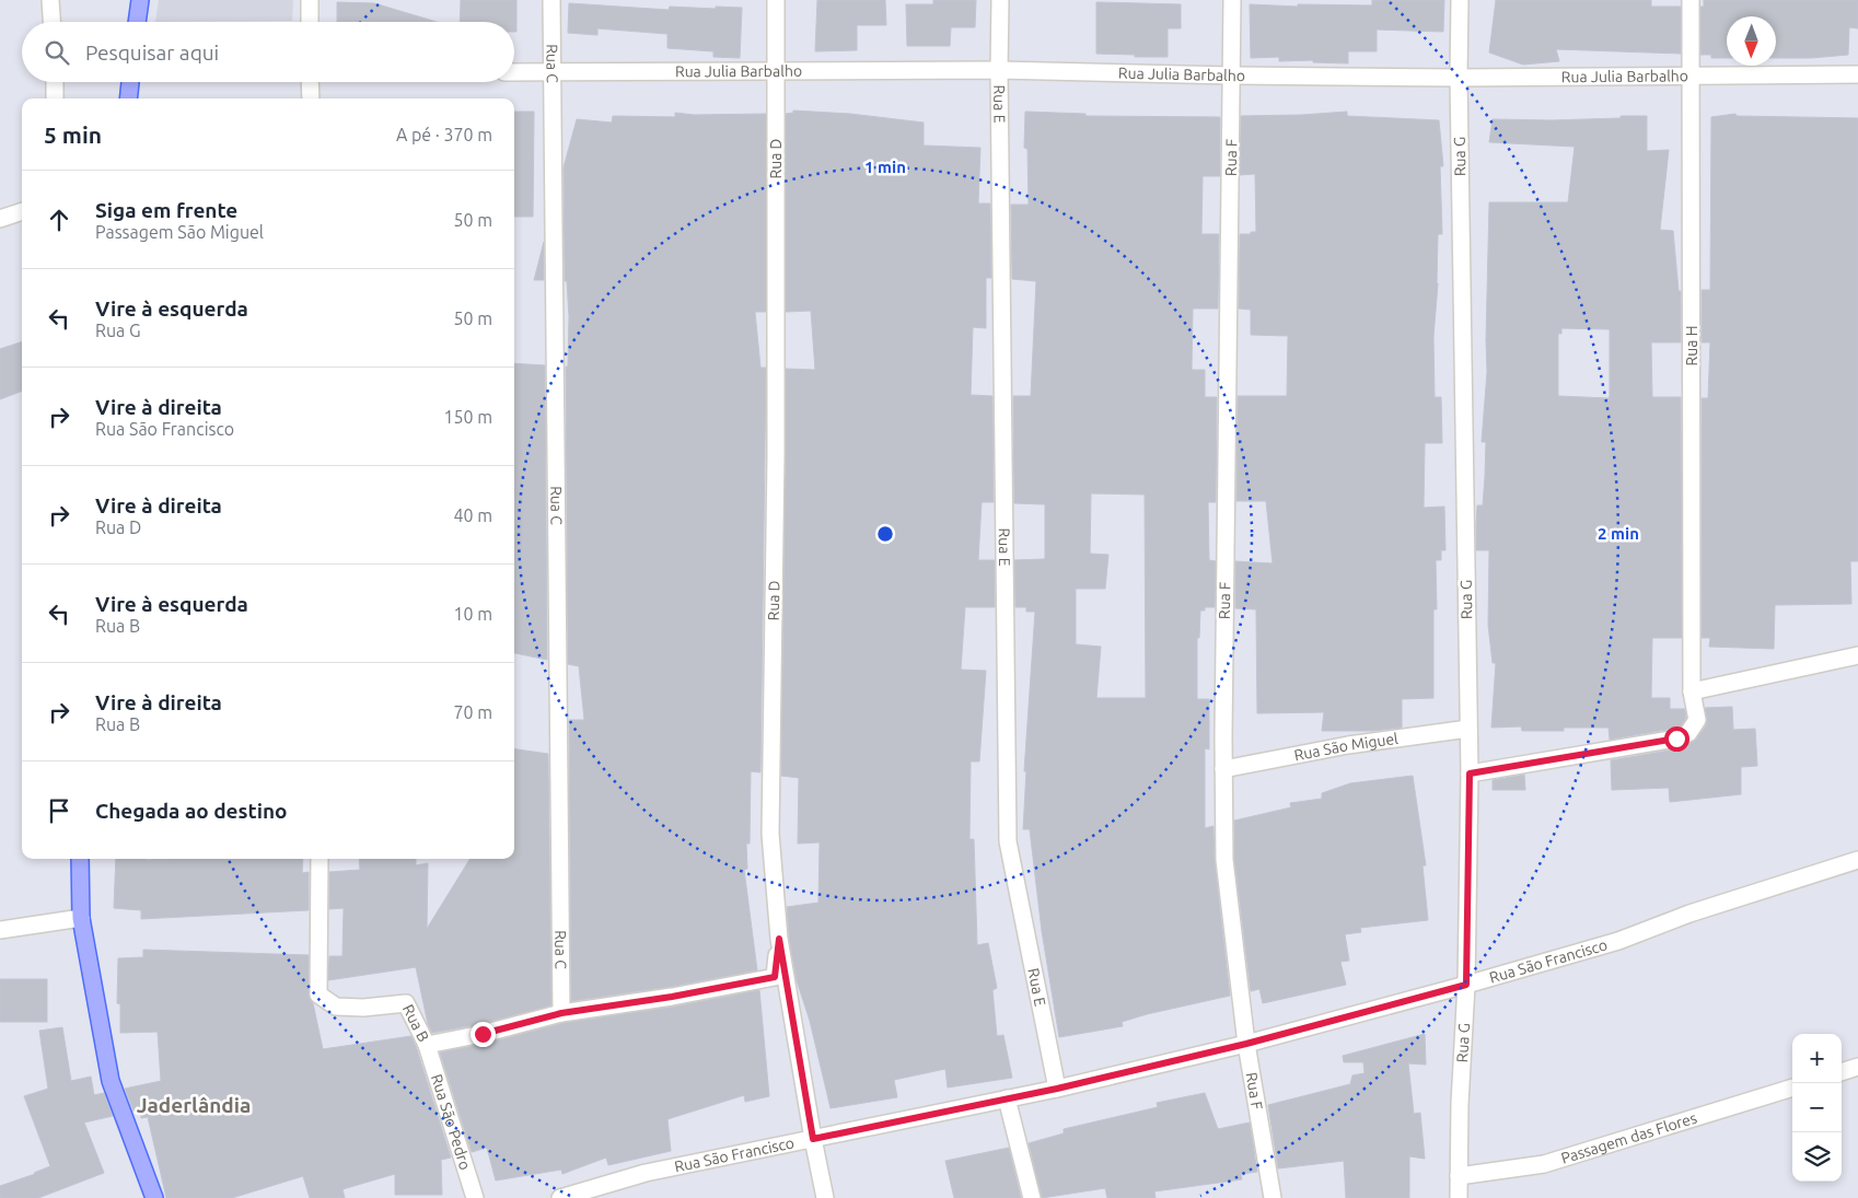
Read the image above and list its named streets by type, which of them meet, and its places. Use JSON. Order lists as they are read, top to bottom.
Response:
{
  "streets": {
    "street": [
      "Rua C",
      "Rua Julia Barbalho",
      "Rua E",
      "Rua G",
      "Rua F",
      "Rua D",
      "Rua H",
      "Rua São Miguel",
      "Rua São Francisco",
      "Rua B",
      "Rua São Pedro",
      "Passagem das Flores"
    ]
  },
  "crossings": [
    ["Rua C", "Rua Julia Barbalho"],
    ["Rua C", "Rua B"],
    ["Rua Julia Barbalho", "Rua E"],
    ["Rua Julia Barbalho", "Rua G"],
    ["Rua Julia Barbalho", "Rua F"],
    ["Rua Julia Barbalho", "Rua D"],
    ["Rua Julia Barbalho", "Rua H"],
    ["Rua E", "Rua São Francisco"],
    ["Rua G", "Rua H"],
    ["Rua G", "Rua São Miguel"],
    ["Rua G", "Rua São Francisco"],
    ["Rua G", "Passagem das Flores"],
    ["Rua F", "Rua São Miguel"],
    ["Rua F", "Rua São Francisco"],
    ["Rua D", "Rua São Francisco"],
    ["Rua D", "Rua B"],
    ["Rua B", "Rua São Pedro"]
  ],
  "districts": ["Jaderlândia"],
  "north": "bottom",
  "page": {
    "search": "Pesquisar aqui",
    "heading": ["5 min", "A pé · 370 m"],
    "list": [
      ["Siga em frente", "Passagem São Miguel", "50 m"],
      ["Vire à esquerda", "Rua G", "50 m"],
      ["Vire à direita", "Rua São Francisco", "150 m"],
      ["Vire à direita", "Rua D", "40 m"],
      ["Vire à esquerda", "Rua B", "10 m"],
      ["Vire à direita", "Rua B", "70 m"],
      "Chegada ao destino"
    ],
    "map_buttons": ["+", "−"]
  },
  "rings": ["1 min", "2 min"]
}
